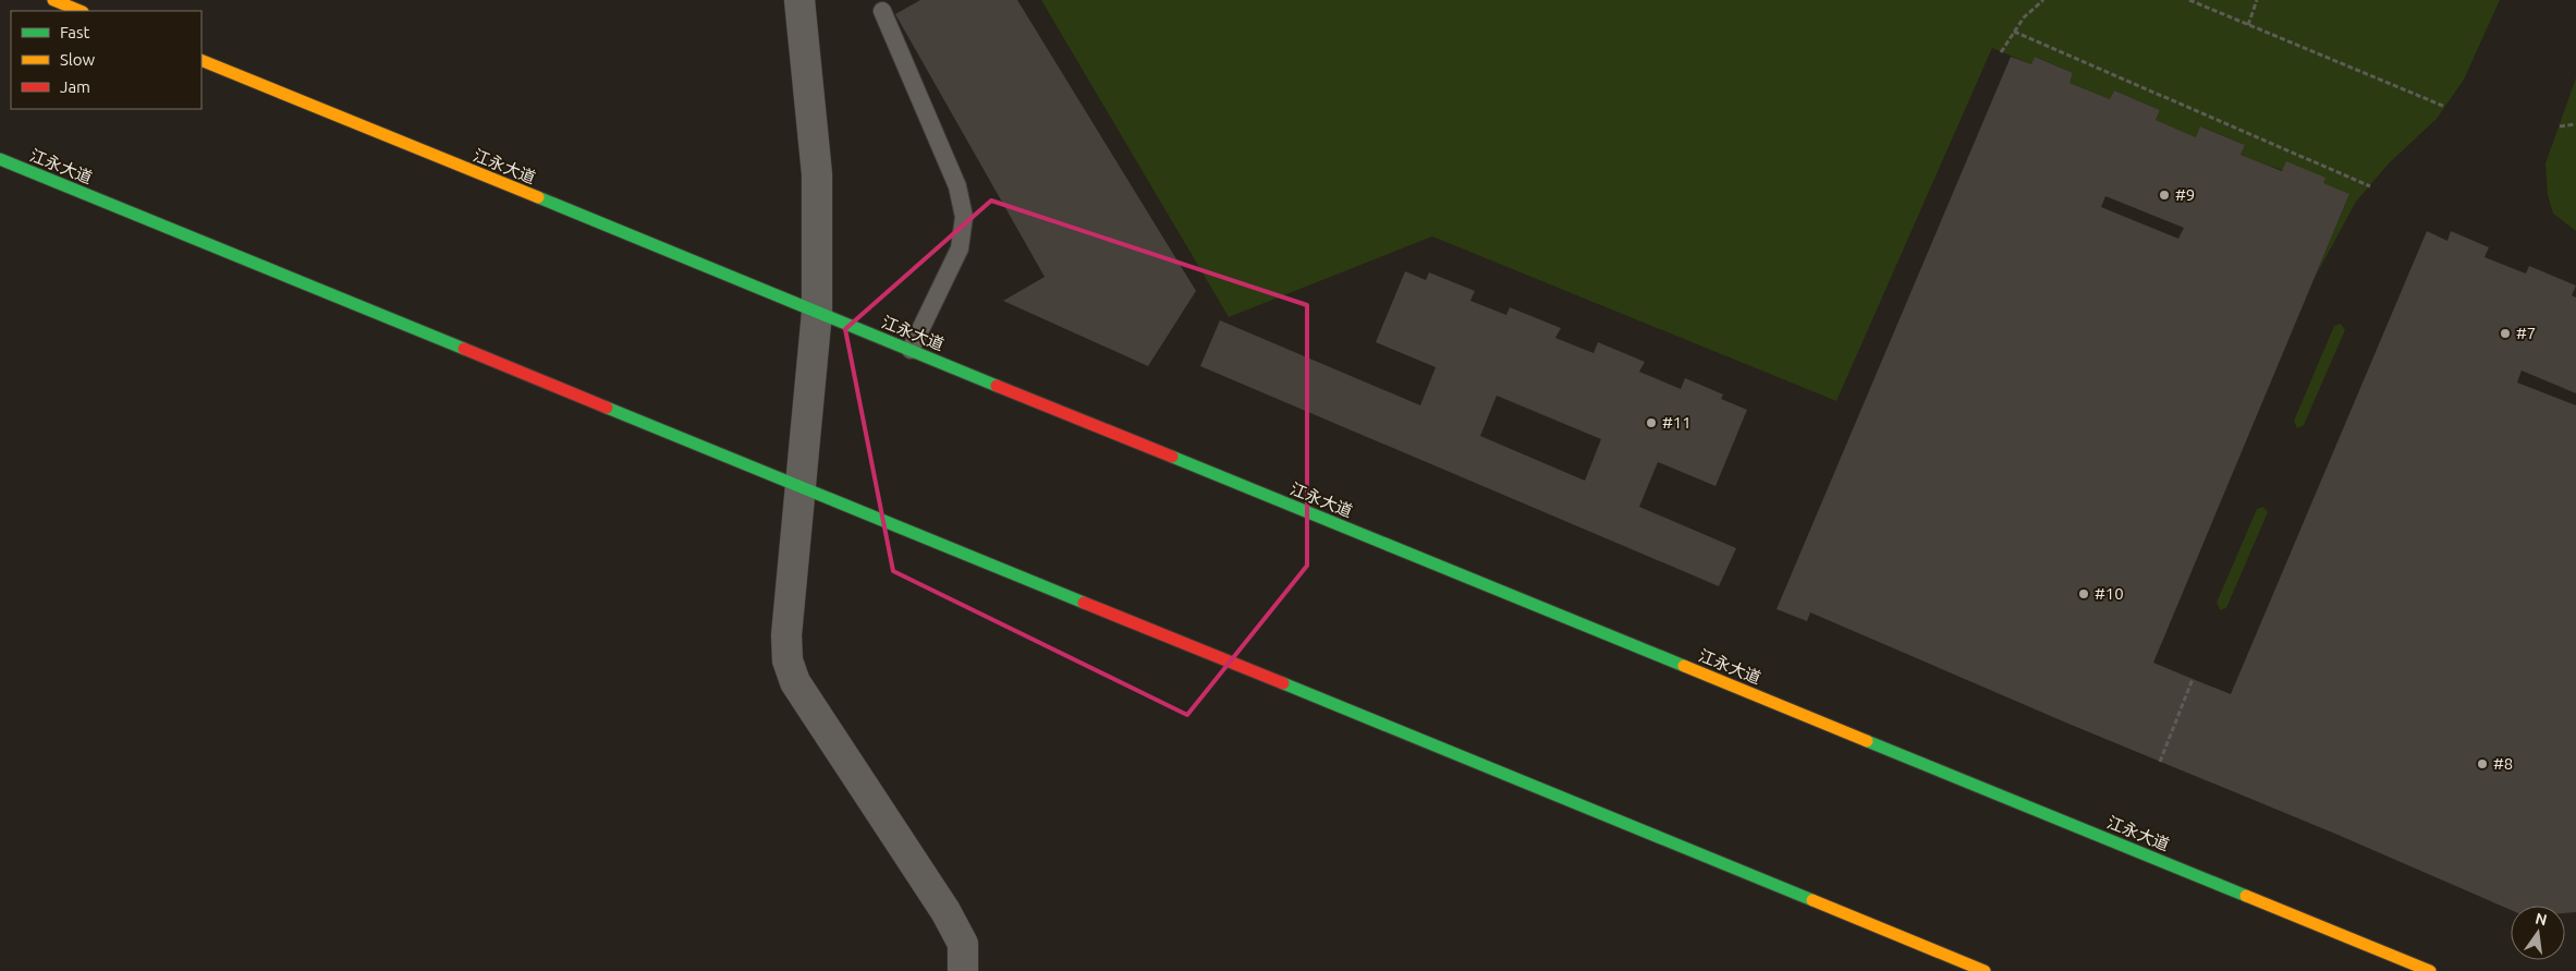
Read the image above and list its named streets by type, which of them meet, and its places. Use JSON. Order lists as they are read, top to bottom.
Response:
{
  "streets": {
    "main road": ["江永大道"]
  },
  "places": [
    "#9",
    "#7",
    "#11",
    "#10",
    "#8"
  ],
  "legend": ["Fast", "Slow", "Jam"],
  "north": "top"
}
